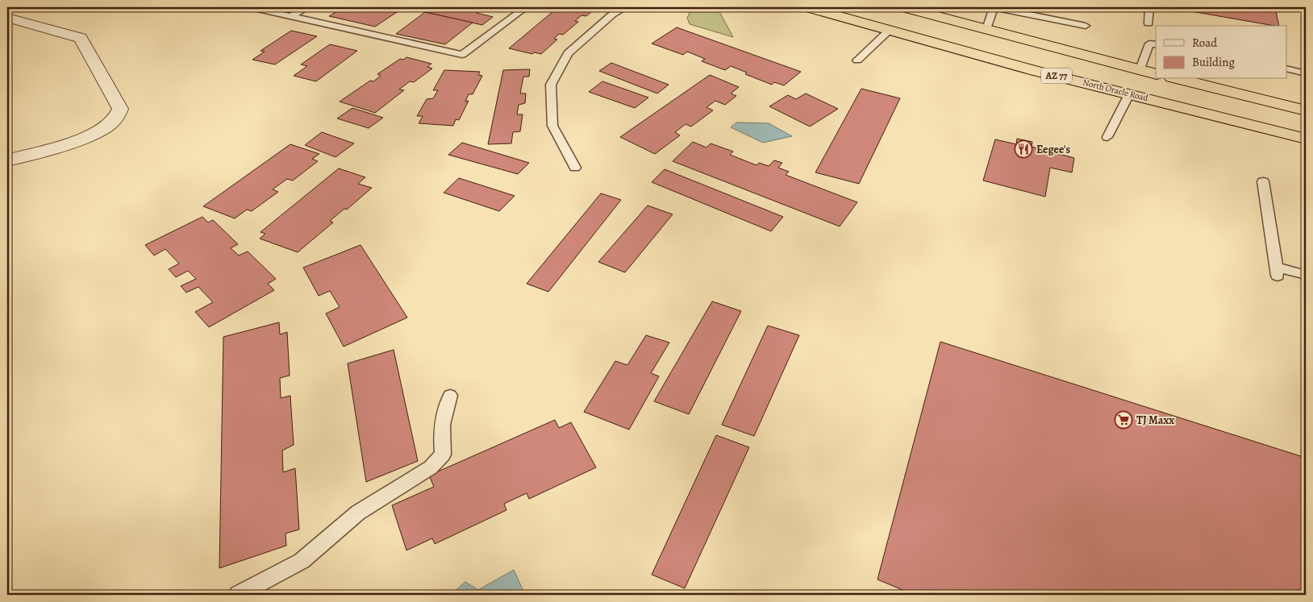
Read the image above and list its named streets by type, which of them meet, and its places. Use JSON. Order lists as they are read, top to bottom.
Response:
{
  "streets": {
    "highway": ["AZ 77", "North Oracle Road"]
  },
  "places": {
    "restaurant": ["Eegee's"],
    "supermarket": ["TJ Maxx"]
  },
  "legend": ["Road", "Building"]
}
